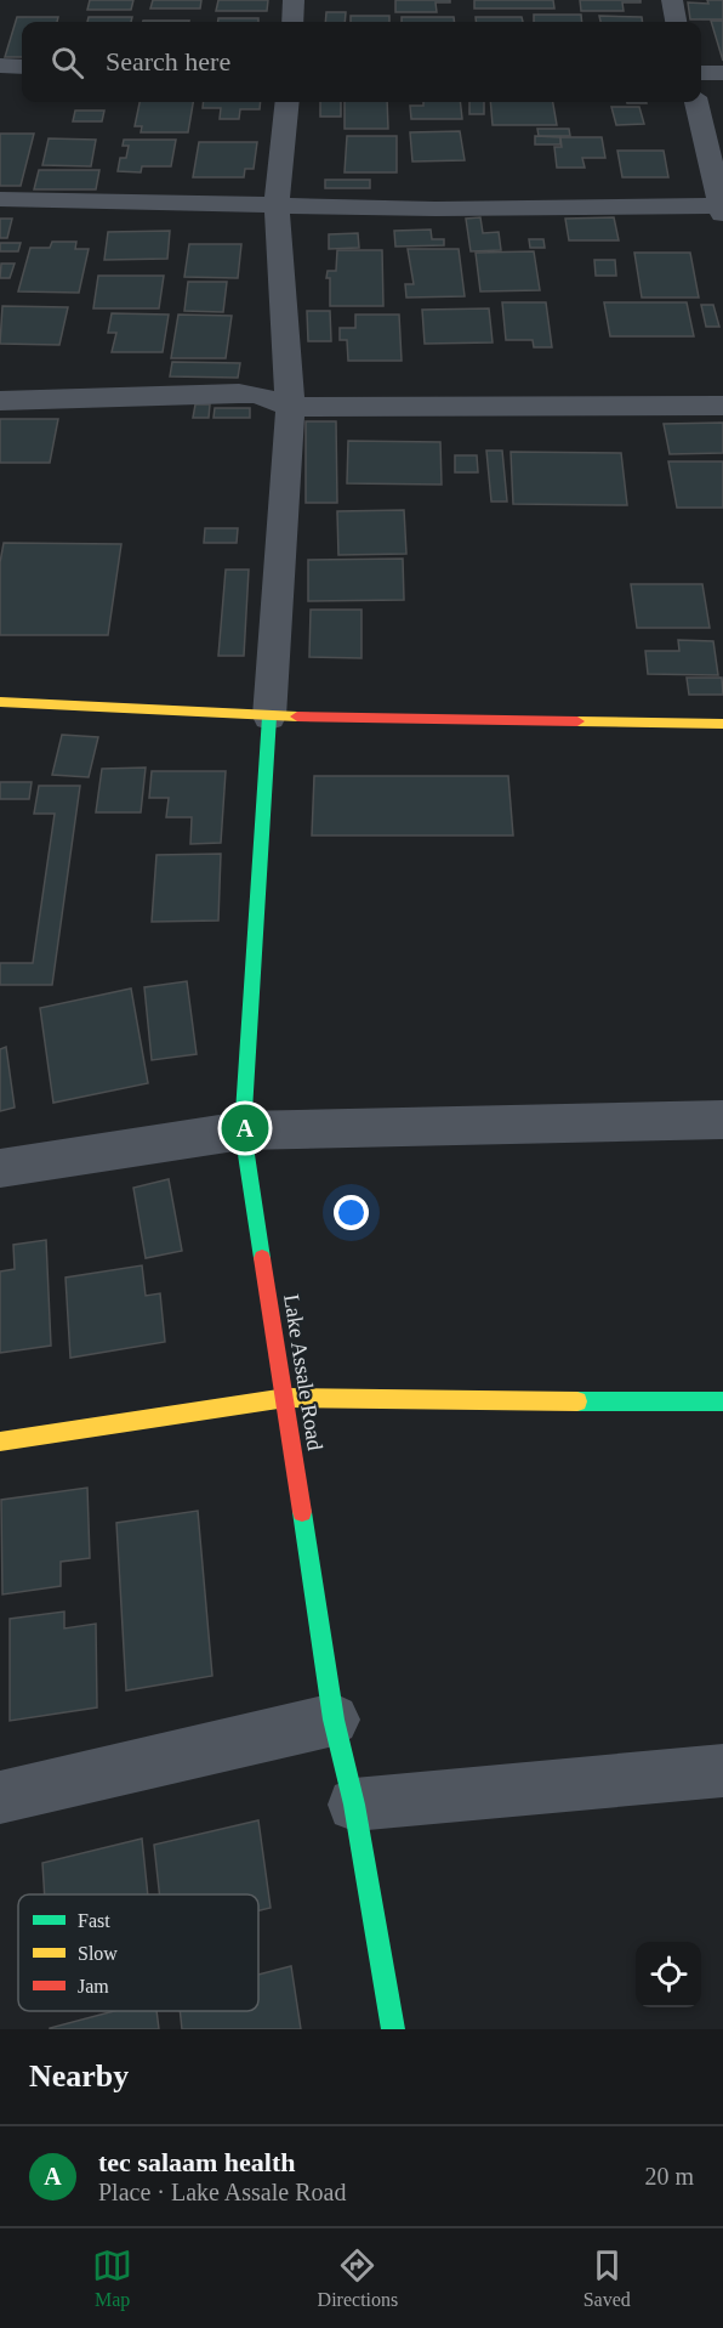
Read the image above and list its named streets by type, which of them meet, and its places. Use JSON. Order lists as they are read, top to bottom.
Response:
{
  "streets": {
    "street": ["Lake Assale Road"]
  },
  "legend": ["Fast", "Slow", "Jam"],
  "page": {
    "search": "Search here",
    "pins": "A",
    "heading": "Nearby",
    "list": [
      {
        "mark": "A",
        "name": "tec salaam health",
        "note": "Place · Lake Assale Road",
        "value": "20 m"
      }
    ],
    "nav": ["Map", "Directions", "Saved"]
  }
}
